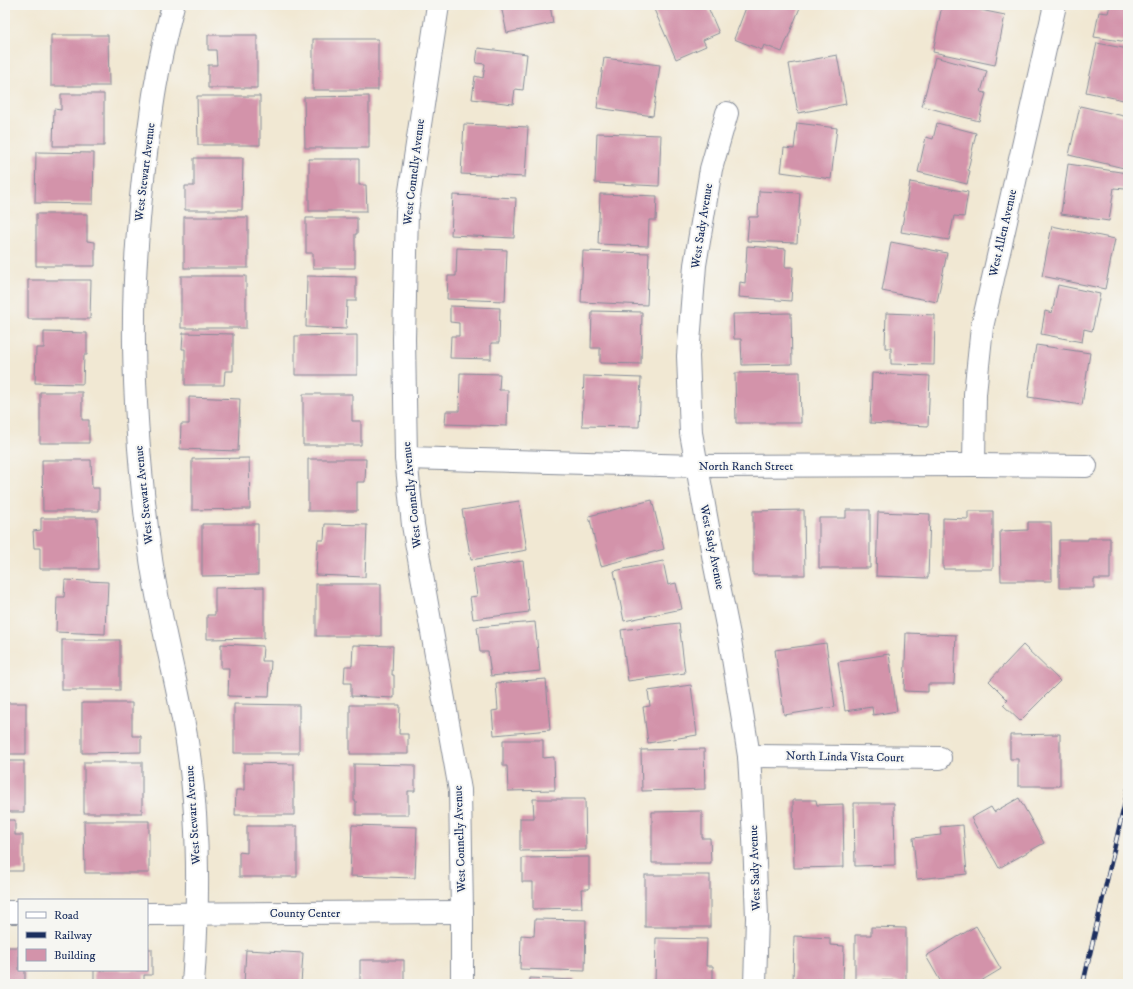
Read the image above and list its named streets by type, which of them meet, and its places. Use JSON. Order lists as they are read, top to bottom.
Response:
{
  "streets": {
    "street": [
      "West Stewart Avenue",
      "West Connelly Avenue",
      "West Sady Avenue",
      "West Allen Avenue",
      "North Ranch Street",
      "North Linda Vista Court",
      "County Center"
    ]
  },
  "crossings": [
    ["West Stewart Avenue", "County Center"],
    ["West Connelly Avenue", "North Ranch Street"],
    ["West Connelly Avenue", "County Center"],
    ["West Sady Avenue", "North Ranch Street"],
    ["West Sady Avenue", "North Linda Vista Court"],
    ["West Allen Avenue", "North Ranch Street"]
  ],
  "legend": ["Road", "Railway", "Building"]
}
